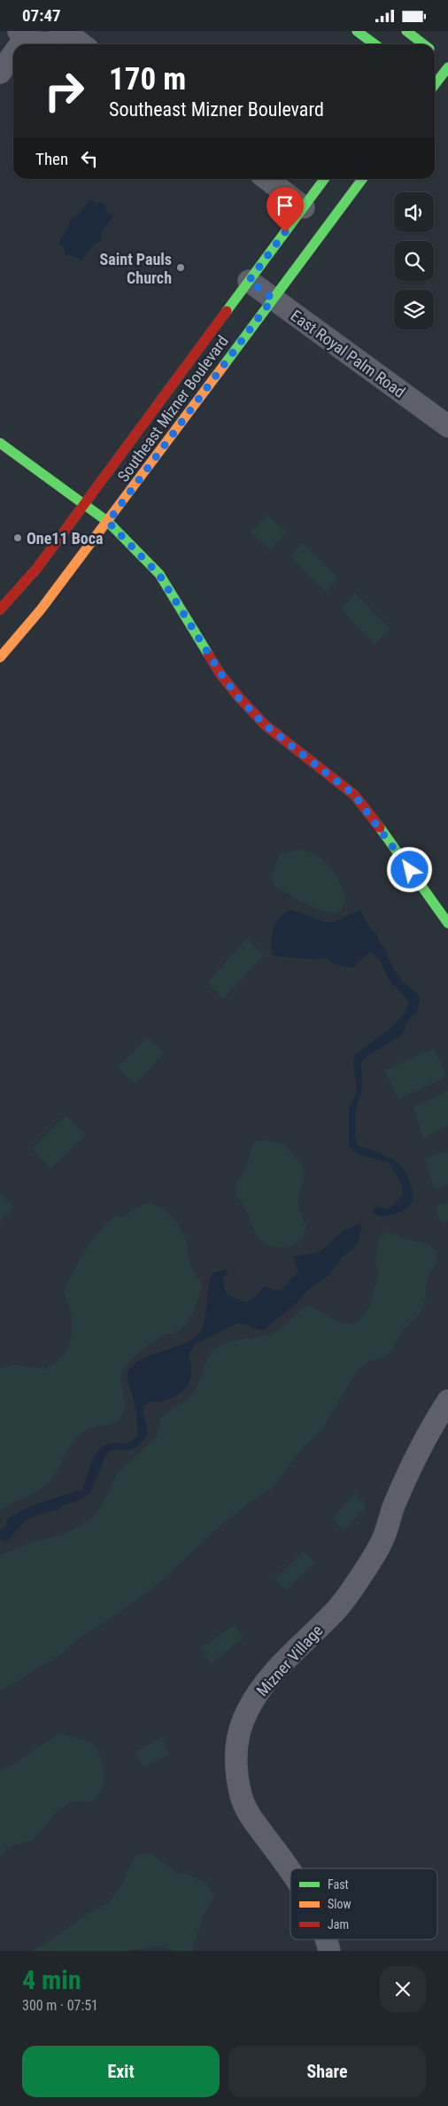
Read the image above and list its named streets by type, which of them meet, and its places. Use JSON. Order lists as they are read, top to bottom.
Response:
{
  "streets": {
    "main road": ["Southeast Mizner Boulevard"],
    "street": ["East Royal Palm Road", "Mizner Village"]
  },
  "crossings": [
    ["East Royal Palm Road", "Southeast Mizner Boulevard"]
  ],
  "places": ["Saint Pauls Church", "One11 Boca"],
  "legend": ["Fast", "Slow", "Jam"],
  "page": {
    "status": "07:47",
    "turn": ["170 m", "Southeast Mizner Boulevard"],
    "then": "Then",
    "heading": ["4 min", "300 m · 07:51"],
    "buttons": ["Exit", "Share"]
  }
}
